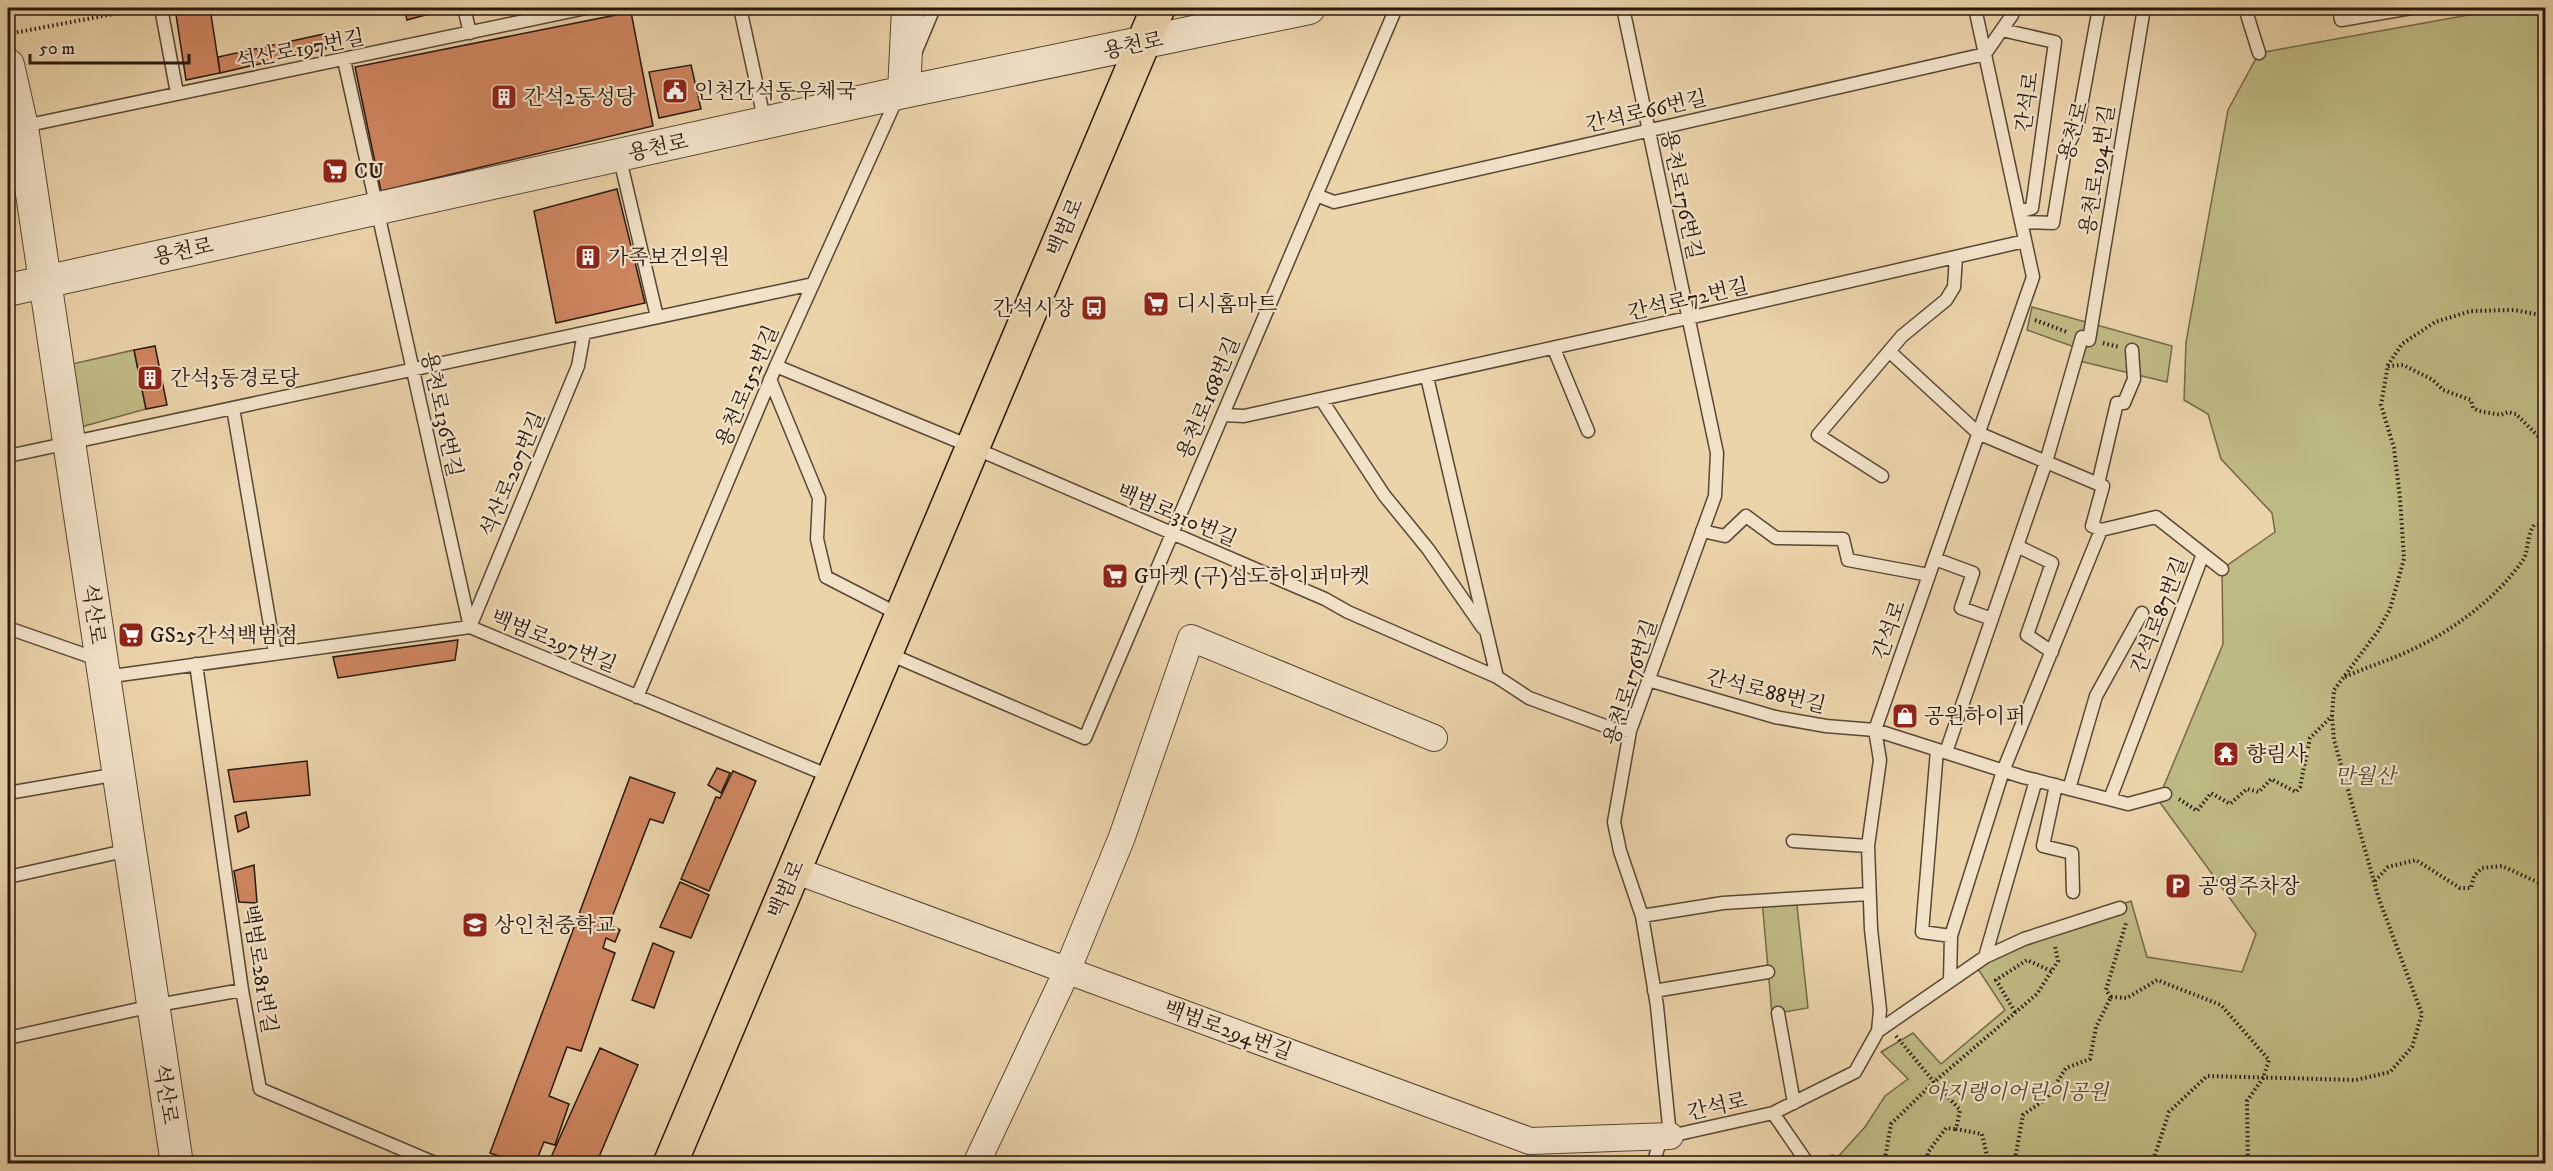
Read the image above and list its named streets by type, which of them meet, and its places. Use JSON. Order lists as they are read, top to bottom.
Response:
{
  "streets": {
    "main road": ["백범로"],
    "street": ["용천로", "석산로", "백범로294번길"],
    "lane": [
      "석산로197번길",
      "간석로",
      "간석로66번길",
      "용천로194번길",
      "용천로176번길",
      "간석로72번길",
      "용천로152번길",
      "용천로168번길",
      "용천로136번길",
      "석산로207번길",
      "백범로310번길",
      "간석로87번길",
      "백범로297번길",
      "간석로88번길",
      "백범로281번길"
    ]
  },
  "crossings": [
    ["용천로", "간석로"],
    ["용천로", "백범로"],
    ["용천로", "용천로152번길"],
    ["용천로", "용천로136번길"],
    ["용천로", "석산로"],
    ["석산로197번길", "용천로136번길"],
    ["석산로197번길", "석산로"],
    ["간석로", "간석로66번길"],
    ["간석로", "용천로176번길"],
    ["간석로", "간석로72번길"],
    ["간석로", "간석로88번길"],
    ["간석로", "백범로294번길"],
    ["간석로66번길", "용천로176번길"],
    ["간석로66번길", "용천로168번길"],
    ["용천로176번길", "간석로72번길"],
    ["용천로176번길", "백범로310번길"],
    ["용천로176번길", "간석로88번길"],
    ["용천로176번길", "백범로294번길"],
    ["백범로", "용천로168번길"],
    ["백범로", "백범로310번길"],
    ["백범로", "백범로297번길"],
    ["백범로", "백범로294번길"],
    ["간석로72번길", "용천로168번길"],
    ["용천로152번길", "백범로297번길"],
    ["용천로168번길", "백범로310번길"],
    ["용천로136번길", "석산로207번길"],
    ["용천로136번길", "백범로297번길"],
    ["석산로207번길", "백범로297번길"],
    ["석산로", "백범로297번길"],
    ["백범로297번길", "백범로281번길"]
  ],
  "parks": ["만월산", "아지랭이어린이공원"],
  "places": {
    "public building": ["인천간석동우체국"],
    "building": ["간석2동성당", "가족보건의원", "간석3동경로당"],
    "supermarket": [
      "CU",
      "디시홈마트",
      "G마켓 (구)심도하이퍼마켓",
      "GS25간석백범점"
    ],
    "bus stop": ["간석시장"],
    "shop": ["공원하이퍼"],
    "temple": ["향림사"],
    "parking": ["공영주차장"],
    "school or university": ["상인천중학교"]
  },
  "scale_bar": "50 m"
}
